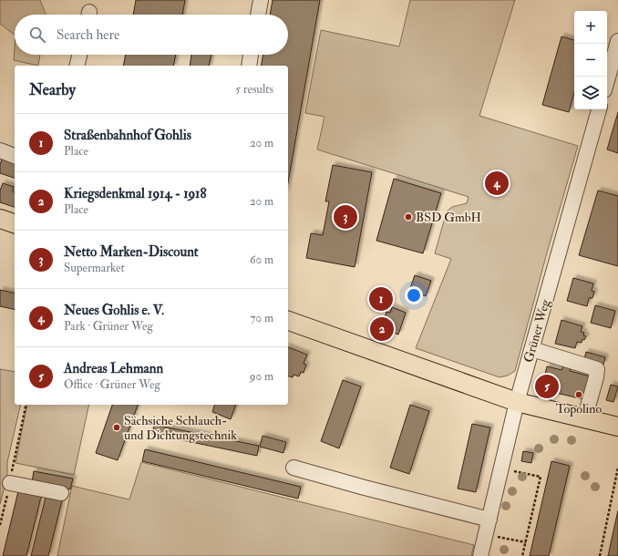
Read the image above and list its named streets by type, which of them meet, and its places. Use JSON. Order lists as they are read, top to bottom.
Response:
{
  "streets": {
    "street": ["Grüner Weg"]
  },
  "places": ["BSD GmbH", "Topolino", "Sächsiche Schlauch- und Dichtungstechnik"],
  "page": {
    "map_buttons": ["+", "−"],
    "search": "Search here",
    "heading": ["Nearby", "5 results"],
    "list": [
      {
        "mark": "1",
        "name": "Straßenbahnhof Gohlis",
        "note": "Place",
        "value": "20 m"
      },
      {
        "mark": "2",
        "name": "Kriegsdenkmal 1914 - 1918",
        "note": "Place",
        "value": "20 m"
      },
      {
        "mark": "3",
        "name": "Netto Marken-Discount",
        "note": "Supermarket",
        "value": "60 m"
      },
      {
        "mark": "4",
        "name": "Neues Gohlis e. V.",
        "note": "Park · Grüner Weg",
        "value": "70 m"
      },
      {
        "mark": "5",
        "name": "Andreas Lehmann",
        "note": "Office · Grüner Weg",
        "value": "90 m"
      }
    ],
    "pins": [
      "4",
      "3",
      "1",
      "2",
      "5"
    ]
  }
}
